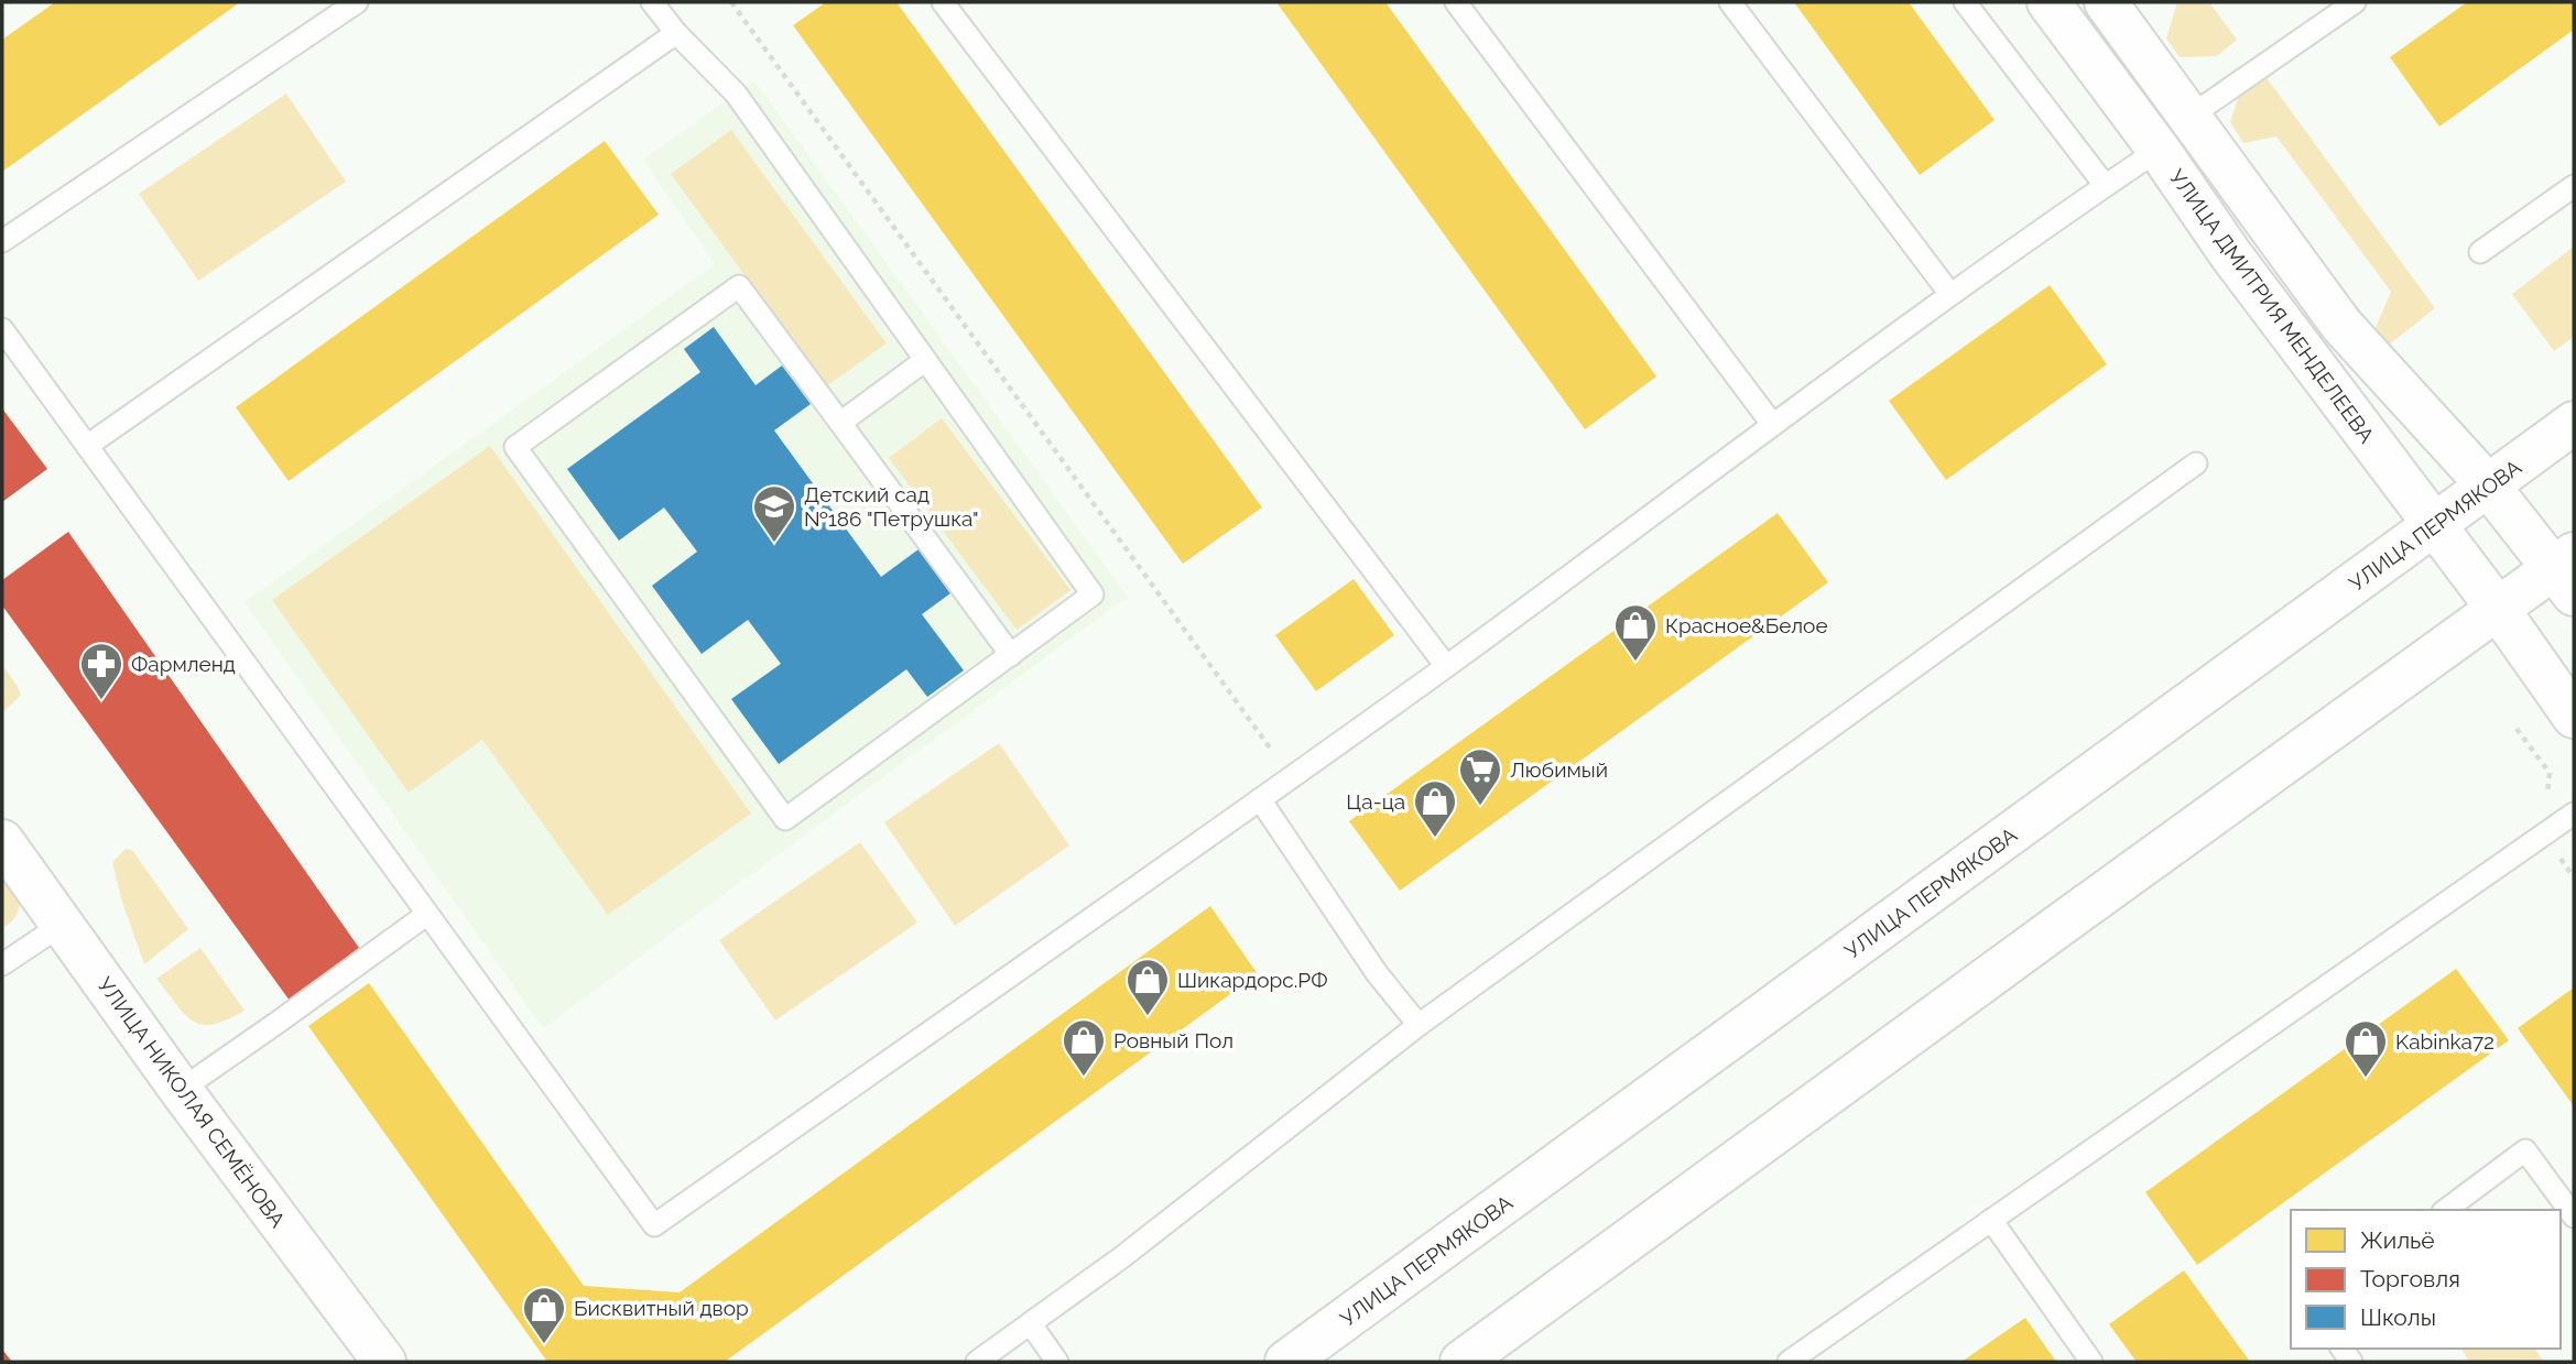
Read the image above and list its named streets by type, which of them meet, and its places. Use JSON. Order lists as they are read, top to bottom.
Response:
{
  "streets": {
    "main road": ["УЛИЦА ДМИТРИЯ МЕНДЕЛЕЕВА", "УЛИЦА ПЕРМЯКОВА", "УЛИЦА НИКОЛАЯ СЕМЁНОВА"]
  },
  "crossings": [
    ["УЛИЦА ДМИТРИЯ МЕНДЕЛЕЕВА", "УЛИЦА ПЕРМЯКОВА"]
  ],
  "places": {
    "school or university": ["Детский сад №186 \"Петрушка\""],
    "shop": [
      "Красное&Белое",
      "Ца-ца",
      "Шикардорс.РФ",
      "Ровный Пол",
      "Kabinka72",
      "Бисквитный двор"
    ],
    "pharmacy": ["Фармленд"],
    "supermarket": ["Любимый"]
  },
  "legend": ["Жильё", "Торговля", "Школы"]
}
